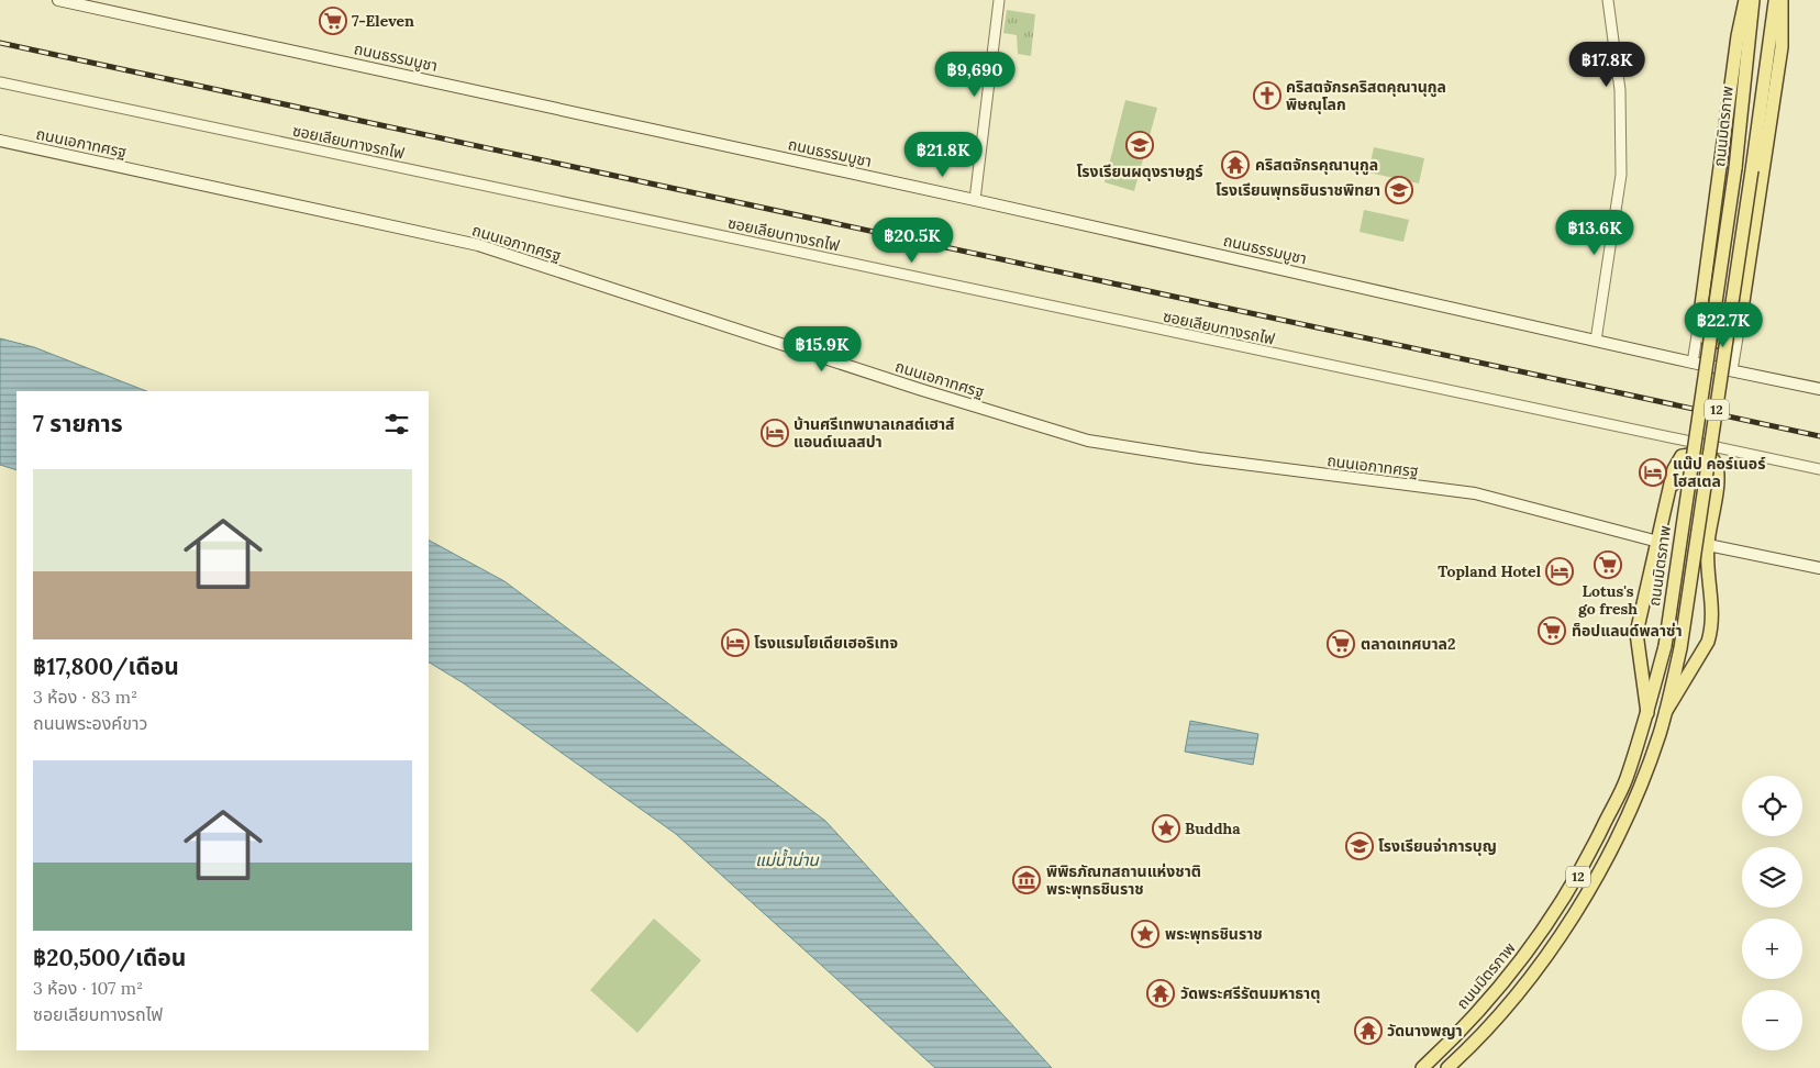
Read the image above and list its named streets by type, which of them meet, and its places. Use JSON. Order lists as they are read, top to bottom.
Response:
{
  "streets": {
    "main road": [
      "ถนนธรรมบูชา",
      "ถนนมิตรภาพ",
      "ถนนเอกาทศรฐ",
      "12"
    ],
    "street": ["ซอยเลียบทางรถไฟ"]
  },
  "water": ["แม่น้ำน่าน"],
  "places": {
    "supermarket": [
      "7-Eleven",
      "Lotus's go fresh",
      "ท็อปแลนด์พลาซ่า",
      "ตลาดเทศบาล2"
    ],
    "church": ["คริสตจักรคริสตคุณานุกูล พิษณุโลก"],
    "school or university": ["โรงเรียนผดุงราษฎร์", "โรงเรียนพุทธชินราชพิทยา", "โรงเรียนจ่าการบุญ"],
    "temple": ["คริสตจักรคุณานุกูล", "วัดพระศรีรัตนมหาธาตุ", "วัดนางพญา"],
    "hotel": [
      "บ้านศรีเทพบาลเกสต์เฮาส์ แอนด์เนลสปา",
      "แน๊ป คอร์เนอร์ โฮสเตล",
      "Topland Hotel",
      "โรงแรมโยเดียเฮอริเทจ"
    ],
    "place": ["Buddha", "พระพุทธชินราช"],
    "museum": ["พิพิธภัณฑสถานแห่งชาติ พระพุทธชินราช"]
  },
  "page": {
    "price": [
      "฿17.8K",
      "฿9,690",
      "฿21.8K",
      "฿13.6K",
      "฿20.5K",
      "฿22.7K",
      "฿15.9K"
    ],
    "heading": "7 รายการ",
    "list": [
      {
        "name": "฿17,800/เดือน",
        "note": "3 ห้อง · 83 m² · ถนนพระองค์ขาว"
      },
      {
        "name": "฿20,500/เดือน",
        "note": "3 ห้อง · 107 m² · ซอยเลียบทางรถไฟ"
      }
    ],
    "map_buttons": ["+", "−"]
  }
}
